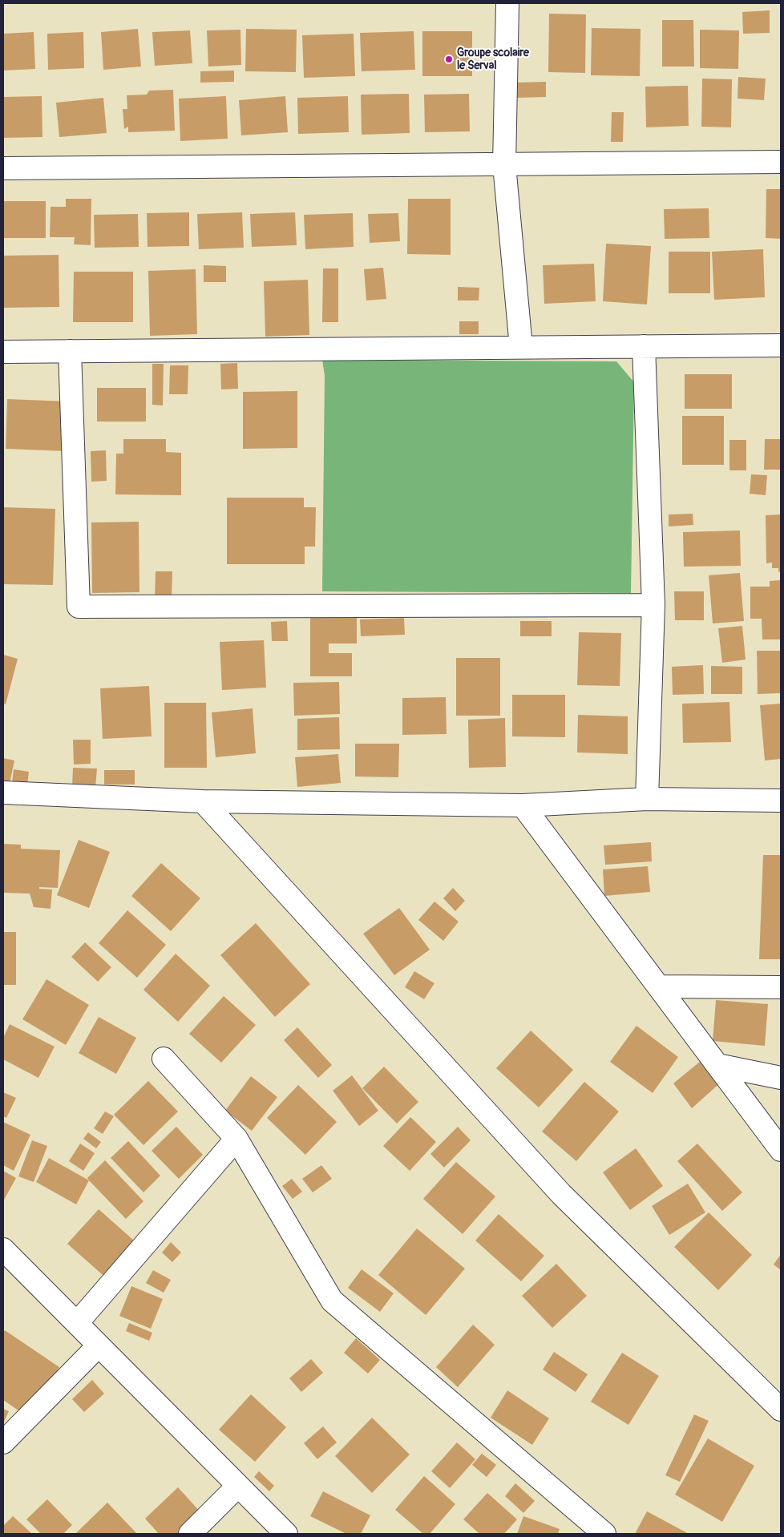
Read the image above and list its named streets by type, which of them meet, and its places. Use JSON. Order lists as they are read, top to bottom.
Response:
{
  "places": ["Groupe scolaire le Serval"]
}
